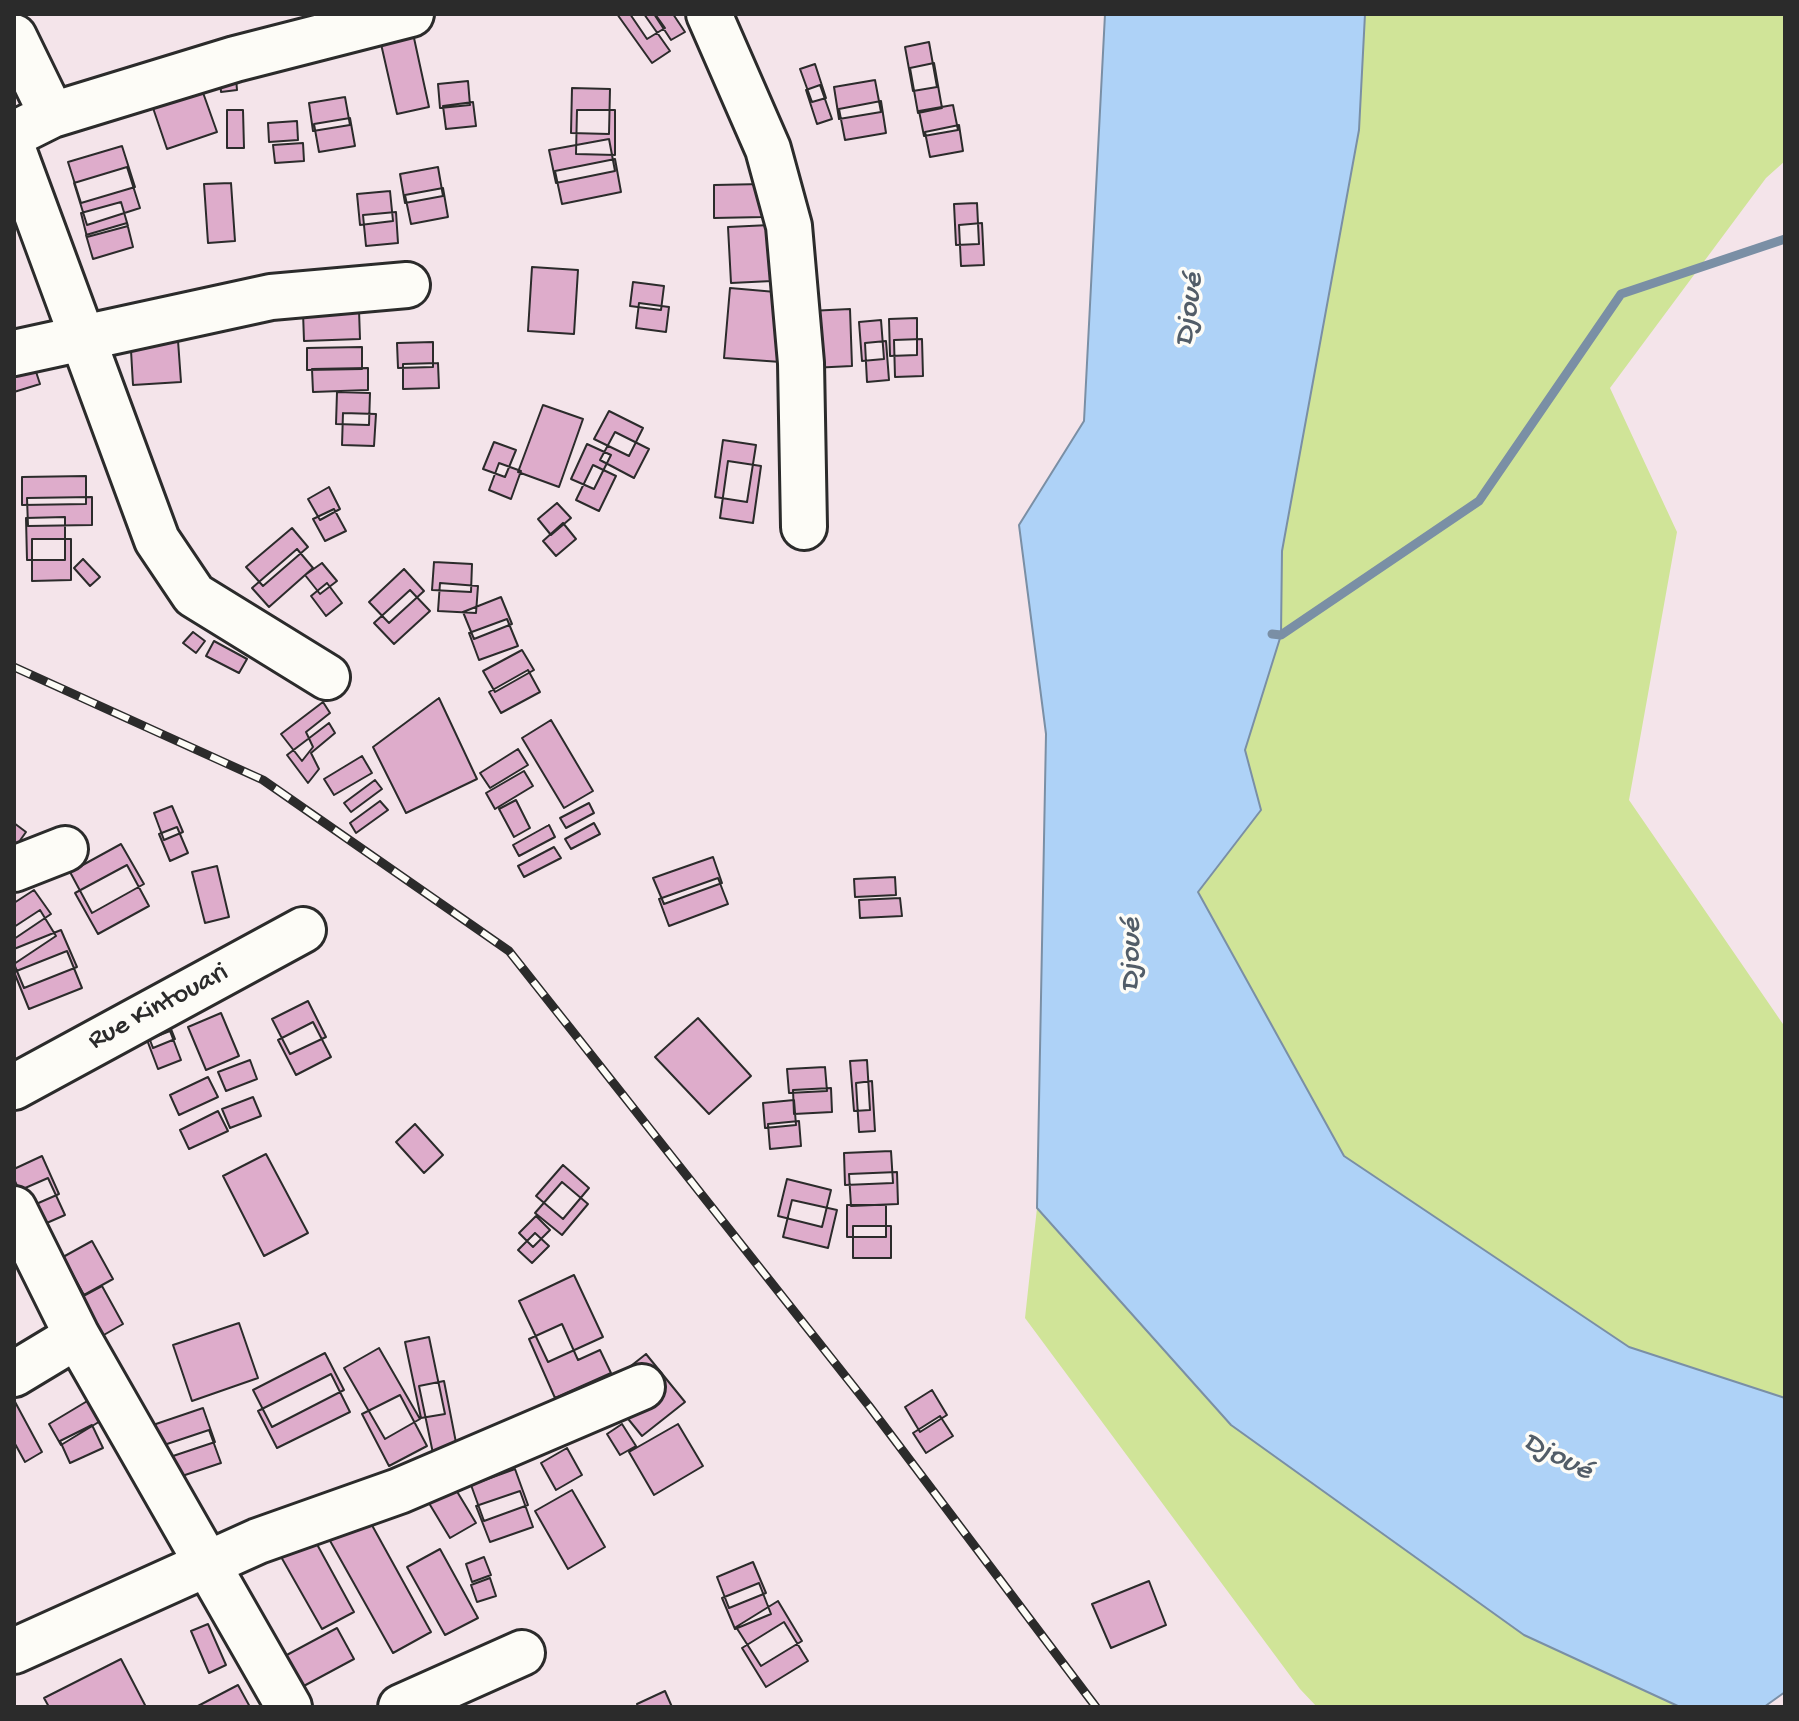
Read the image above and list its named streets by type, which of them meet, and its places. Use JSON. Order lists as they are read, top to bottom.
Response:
{
  "streets": {
    "street": ["Rue Kintouari"]
  },
  "water": ["Djoué"]
}
